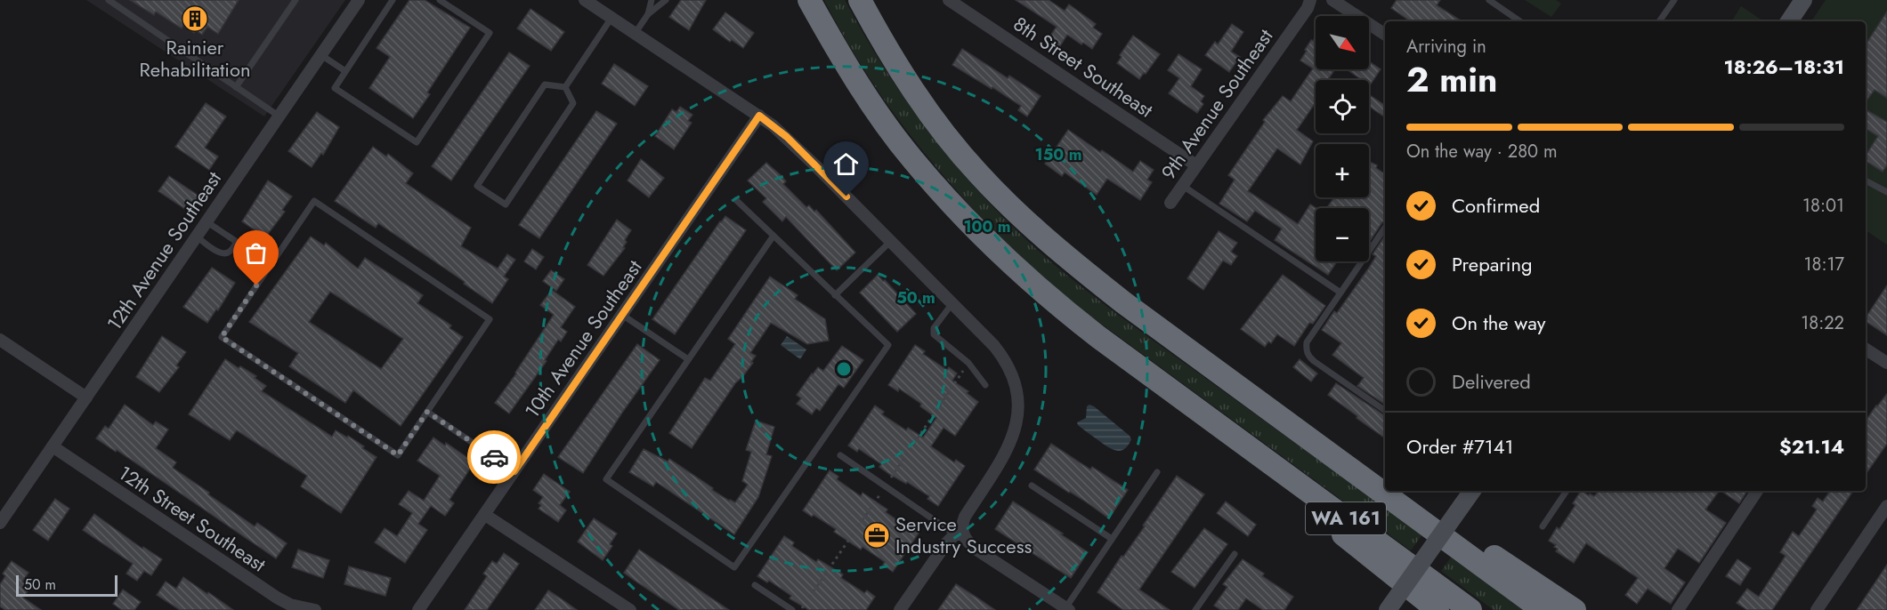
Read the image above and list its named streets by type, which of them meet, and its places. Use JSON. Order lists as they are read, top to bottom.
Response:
{
  "streets": {
    "highway": ["WA 161"],
    "street": [
      "8th Street Southeast",
      "9th Avenue Southeast",
      "12th Avenue Southeast",
      "10th Avenue Southeast",
      "12th Street Southeast"
    ]
  },
  "crossings": [
    ["8th Street Southeast", "9th Avenue Southeast"],
    ["12th Avenue Southeast", "12th Street Southeast"]
  ],
  "places": {
    "building": ["Rainier Rehabilitation"],
    "office": ["Service Industry Success"]
  },
  "scale_bar": "50 m",
  "north": "bottom right",
  "page": {
    "map_buttons": ["+", "−"],
    "heading": ["2 min", "Arriving in", "18:26–18:31"],
    "panel": ["Order #7141", "$21.14"],
    "bar": "On the way · 280 m",
    "list": [
      ["Confirmed", "18:01"],
      ["Preparing", "18:17"],
      ["On the way", "18:22"],
      "Delivered"
    ],
    "scale": "50 m"
  },
  "rings": ["150 m", "100 m", "50 m"]
}
